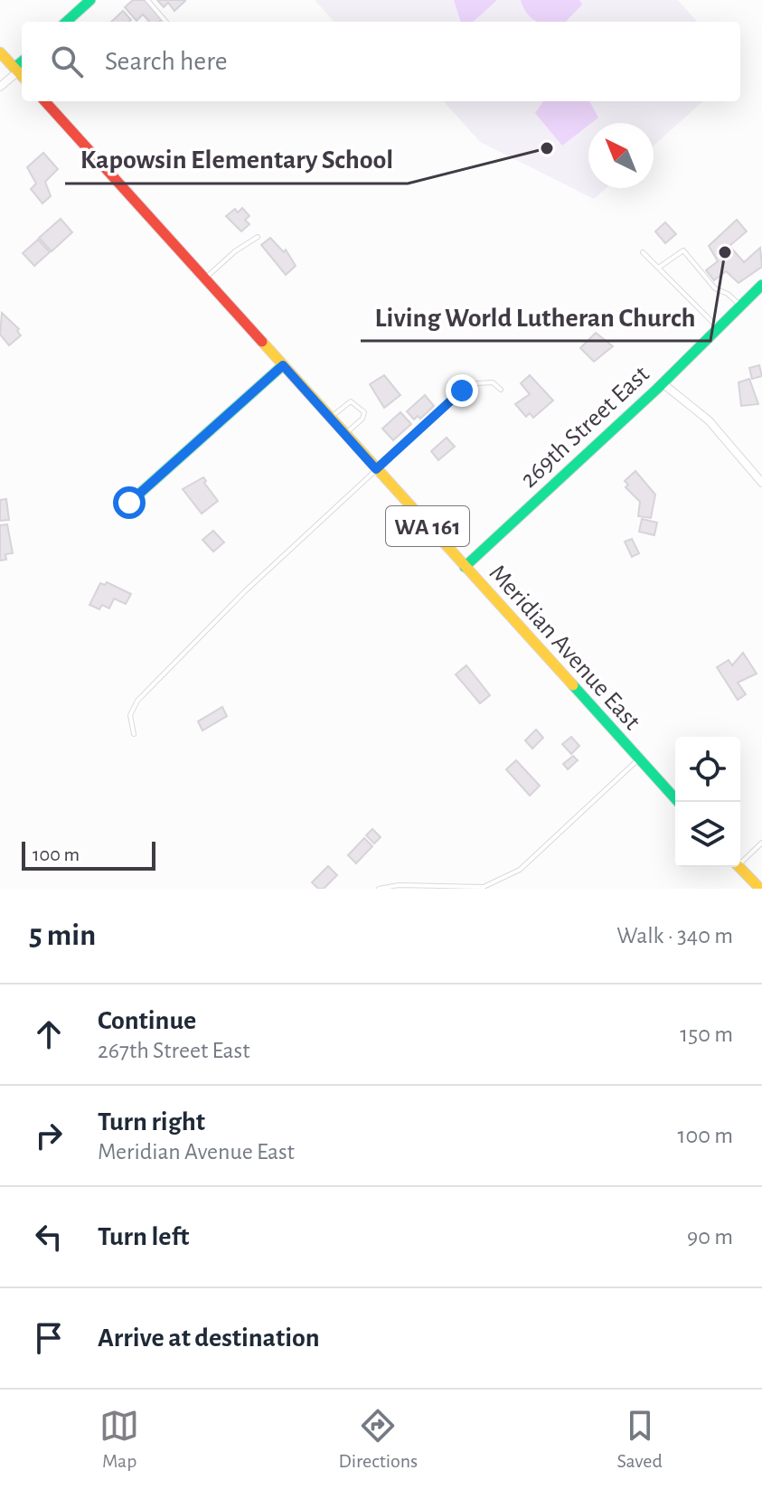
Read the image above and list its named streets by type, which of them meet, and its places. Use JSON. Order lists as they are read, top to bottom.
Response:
{
  "streets": {
    "main road": ["269th Street East", "WA 161", "Meridian Avenue East"]
  },
  "crossings": [
    ["269th Street East", "Meridian Avenue East"]
  ],
  "places": ["Kapowsin Elementary School", "Living World Lutheran Church"],
  "scale_bar": "100 m",
  "north": "top left",
  "page": {
    "search": "Search here",
    "scale": "100 m",
    "heading": ["5 min", "Walk · 340 m"],
    "list": [
      ["Continue", "267th Street East", "150 m"],
      ["Turn right", "Meridian Avenue East", "100 m"],
      ["Turn left", "90 m"],
      "Arrive at destination"
    ],
    "nav": ["Map", "Directions", "Saved"]
  }
}
